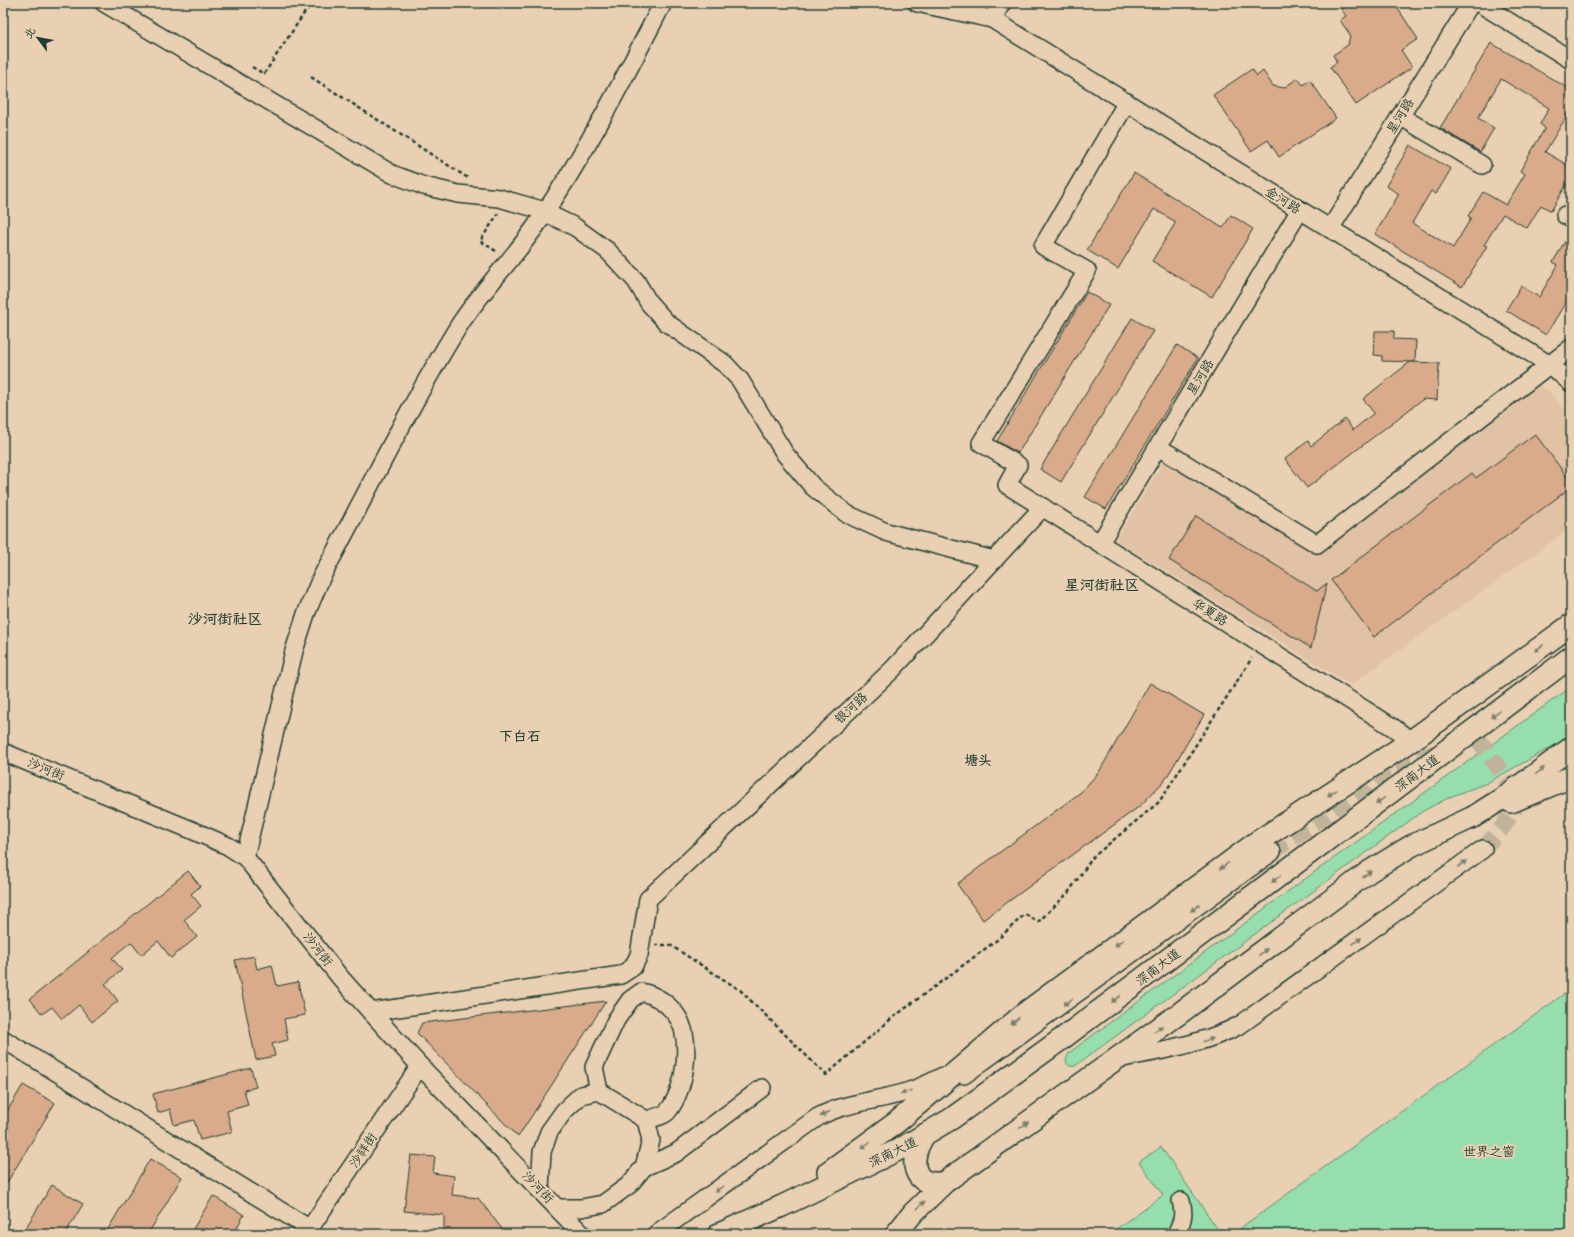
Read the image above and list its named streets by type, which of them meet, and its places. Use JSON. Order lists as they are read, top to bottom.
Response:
{
  "streets": {
    "main road": ["深南大道"],
    "street": [
      "星河路",
      "金河路",
      "华夏路",
      "银河路",
      "沙河街",
      "沙祥街"
    ]
  },
  "crossings": [
    ["星河路", "金河路"],
    ["星河路", "华夏路"],
    ["金河路", "华夏路"],
    ["华夏路", "银河路"],
    ["沙河街", "沙祥街"]
  ],
  "districts": [
    "星河街社区",
    "沙河街社区",
    "下白石",
    "塘头"
  ],
  "parks": ["世界之窗"],
  "north": "top left"
}
